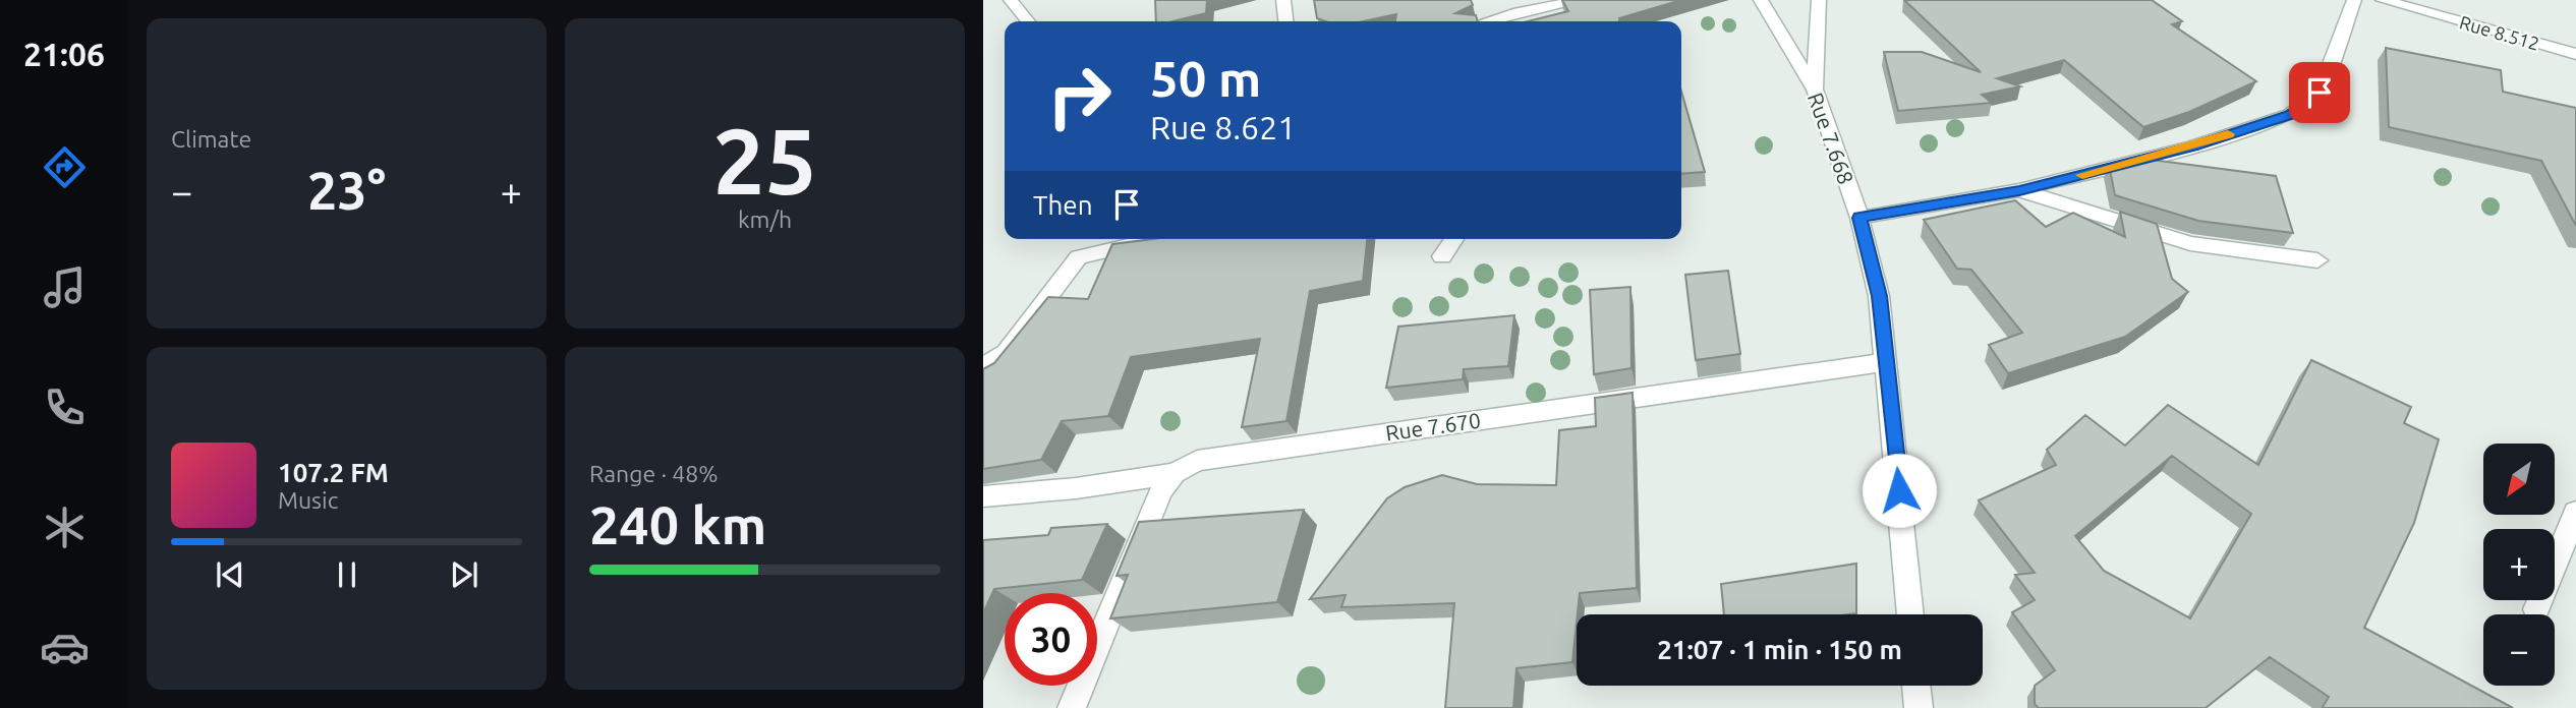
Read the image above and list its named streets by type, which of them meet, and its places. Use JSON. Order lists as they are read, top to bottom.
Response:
{
  "streets": {
    "street": ["Rue 8.512", "Rue 7.668", "Rue 7.670"]
  },
  "crossings": [
    ["Rue 7.668", "Rue 7.670"]
  ],
  "north": "bottom left",
  "page": {
    "tabs": "21:06",
    "tile": [
      "Climate",
      ["25", "km/h"],
      ["Range · 48%", "240 km"]
    ],
    "turn": ["50 m", "Rue 8.621"],
    "heat": ["−", "23°", "+"],
    "then": "Then",
    "song": ["107.2 FM", "Music"],
    "map_buttons": ["+", "−"],
    "limit": "30",
    "trip": "21:07 · 1 min · 150 m"
  }
}
